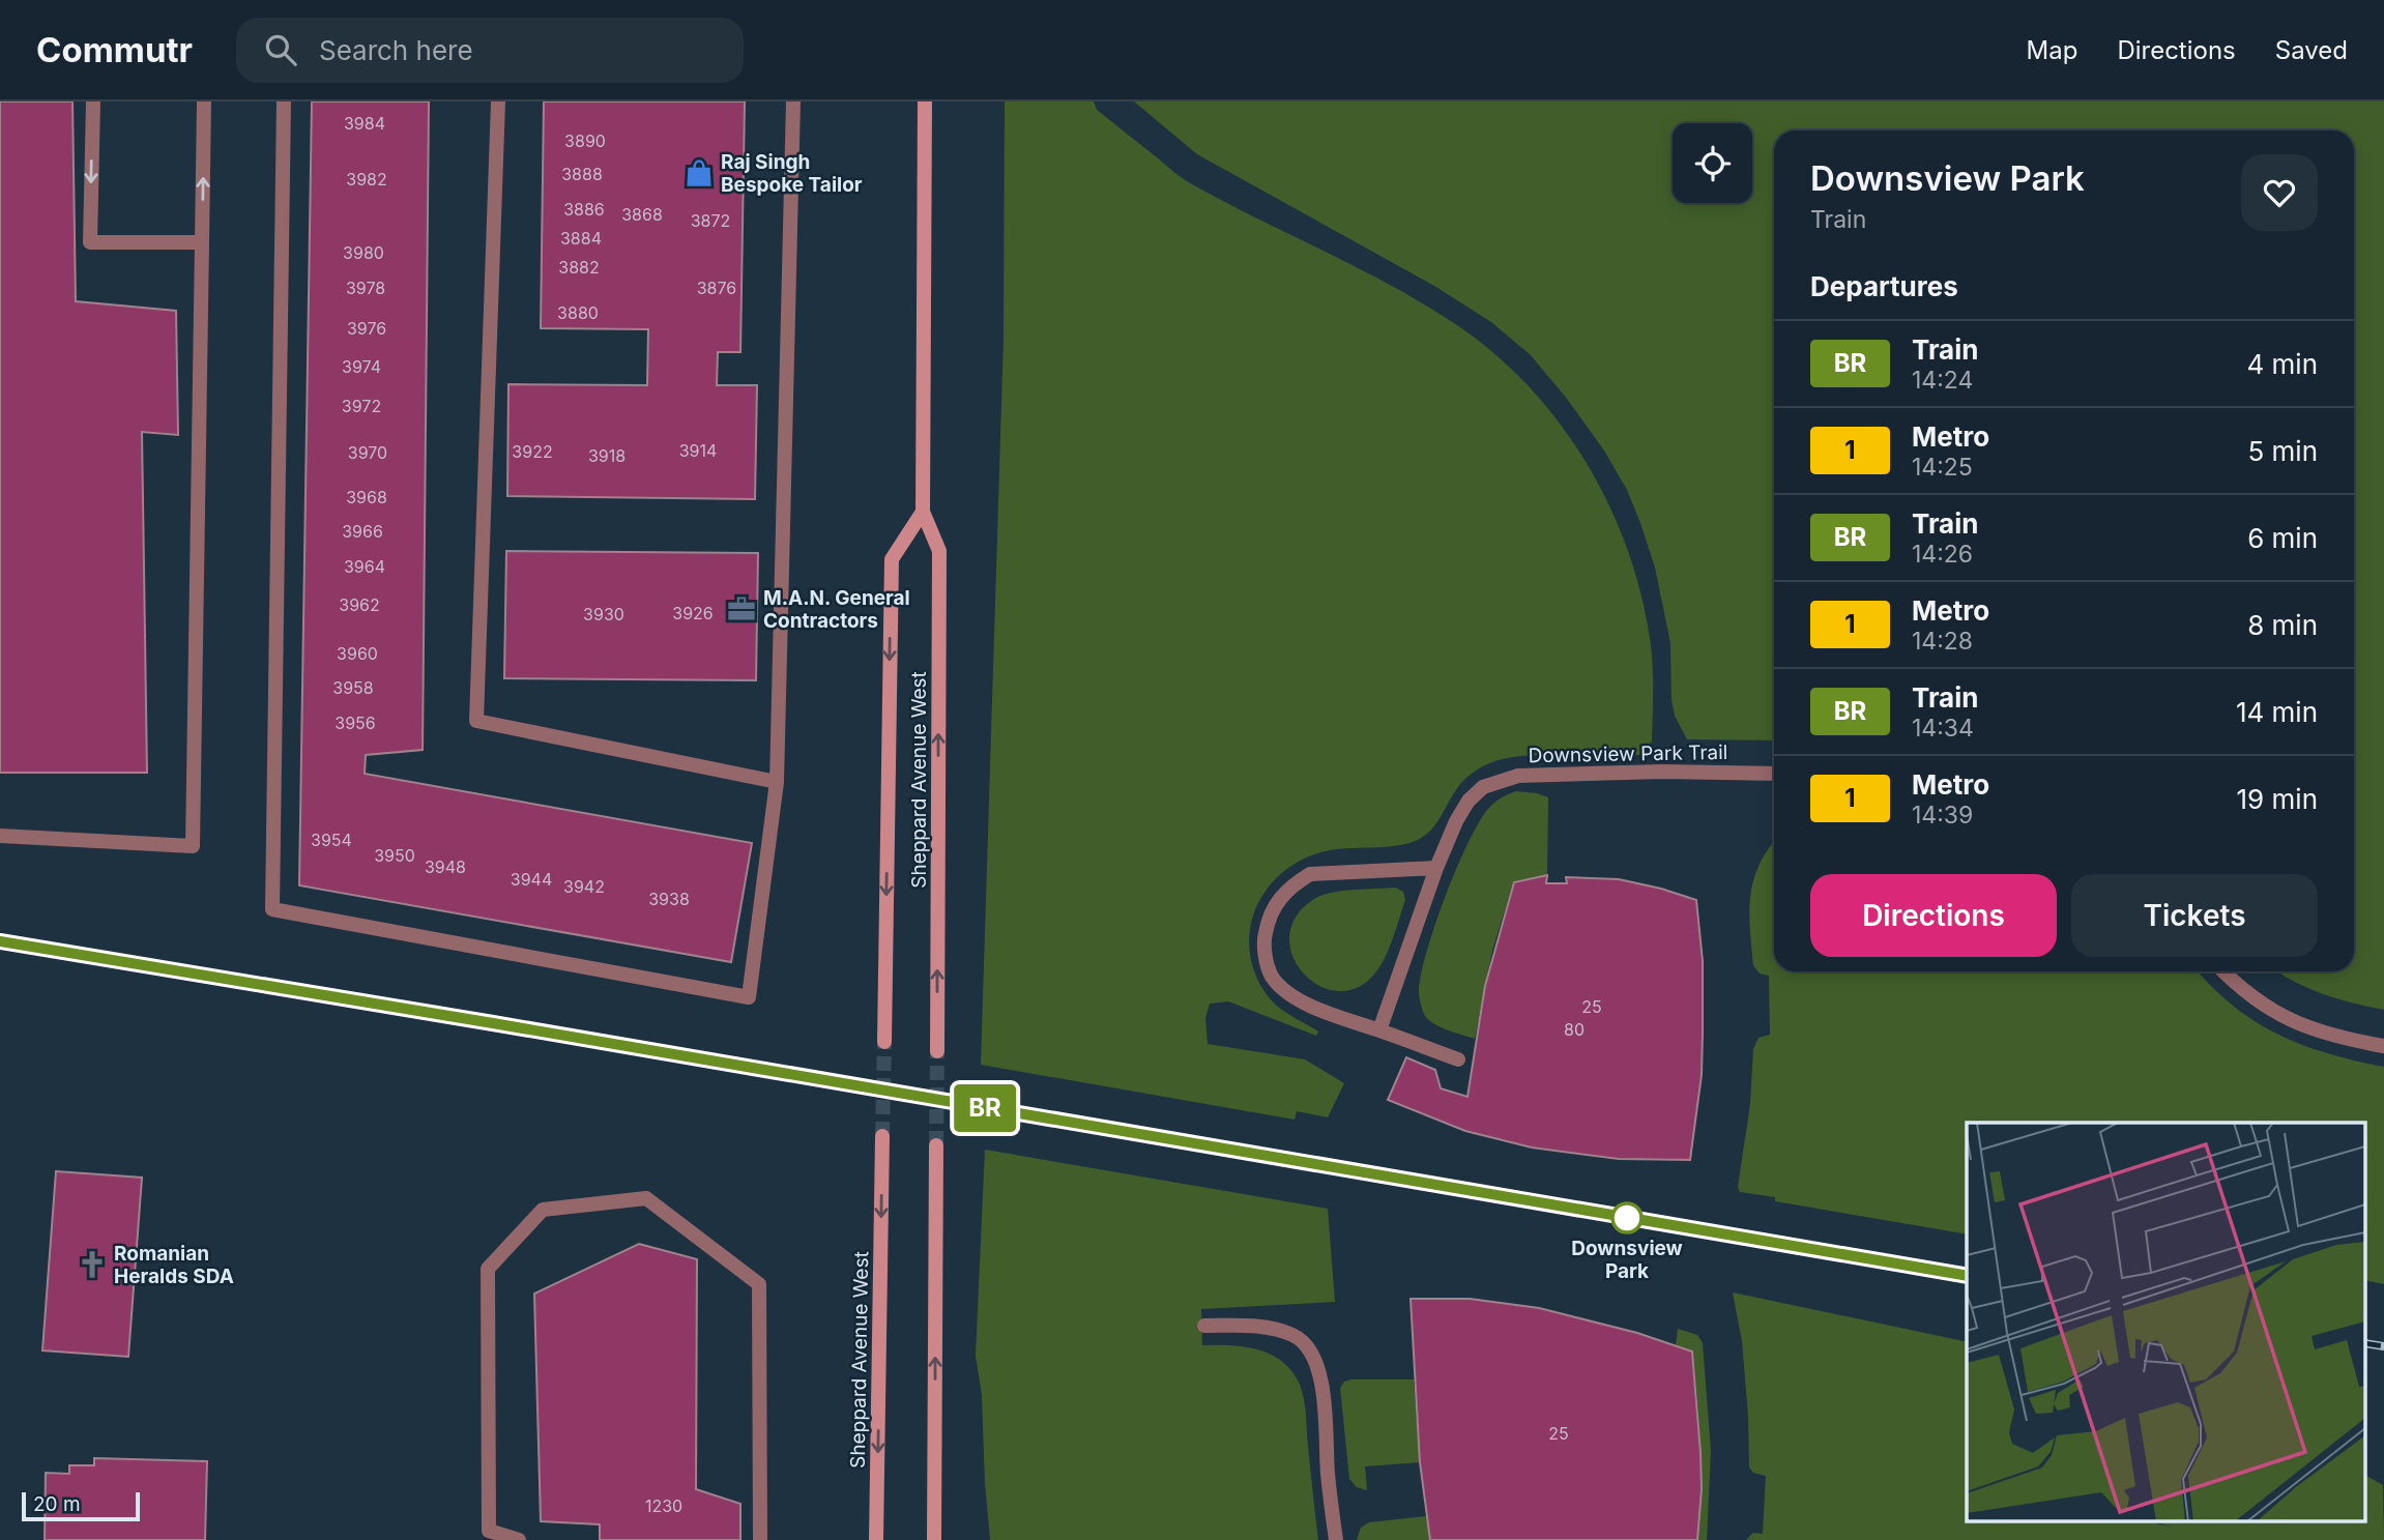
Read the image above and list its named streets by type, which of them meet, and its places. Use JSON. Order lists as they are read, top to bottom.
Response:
{
  "streets": {
    "main road": ["Sheppard Avenue West"],
    "lane": ["Downsview Park Trail"]
  },
  "places": {
    "shop": ["Raj Singh Bespoke Tailor"],
    "office": ["M.A.N. General Contractors"],
    "other": ["Downsview Park"],
    "church": ["Romanian Heralds SDA"]
  },
  "house_numbers": [
    "3984",
    "3890",
    "3888",
    "3982",
    "3886",
    "3868",
    "3872",
    "3884",
    "3980",
    "3882",
    "3978",
    "3876",
    "3880",
    "3976",
    "3974",
    "3972",
    "3914",
    "3922",
    "3970",
    "3918",
    "3968",
    "3966",
    "3964",
    "3962",
    "3926",
    "3930",
    "3960",
    "3958",
    "3956",
    "3954",
    "3950",
    "3948",
    "3944",
    "3942",
    "3938",
    "25",
    "80",
    "25",
    "1230"
  ],
  "scale_bar": "20 m",
  "page": {
    "header": "Commutr",
    "search": "Search here",
    "nav": ["Map", "Directions", "Saved"],
    "on_map": "BR",
    "heading": [
      ["Downsview Park", "Train"],
      "Departures"
    ],
    "list": [
      {
        "mark": "BR",
        "name": "Train",
        "note": "14:24",
        "value": "4 min"
      },
      {
        "mark": "1",
        "name": "Metro",
        "note": "14:25",
        "value": "5 min"
      },
      {
        "mark": "BR",
        "name": "Train",
        "note": "14:26",
        "value": "6 min"
      },
      {
        "mark": "1",
        "name": "Metro",
        "note": "14:28",
        "value": "8 min"
      },
      {
        "mark": "BR",
        "name": "Train",
        "note": "14:34",
        "value": "14 min"
      },
      {
        "mark": "1",
        "name": "Metro",
        "note": "14:39",
        "value": "19 min"
      }
    ],
    "buttons": ["Directions", "Tickets"],
    "scale": "20 m"
  }
}
